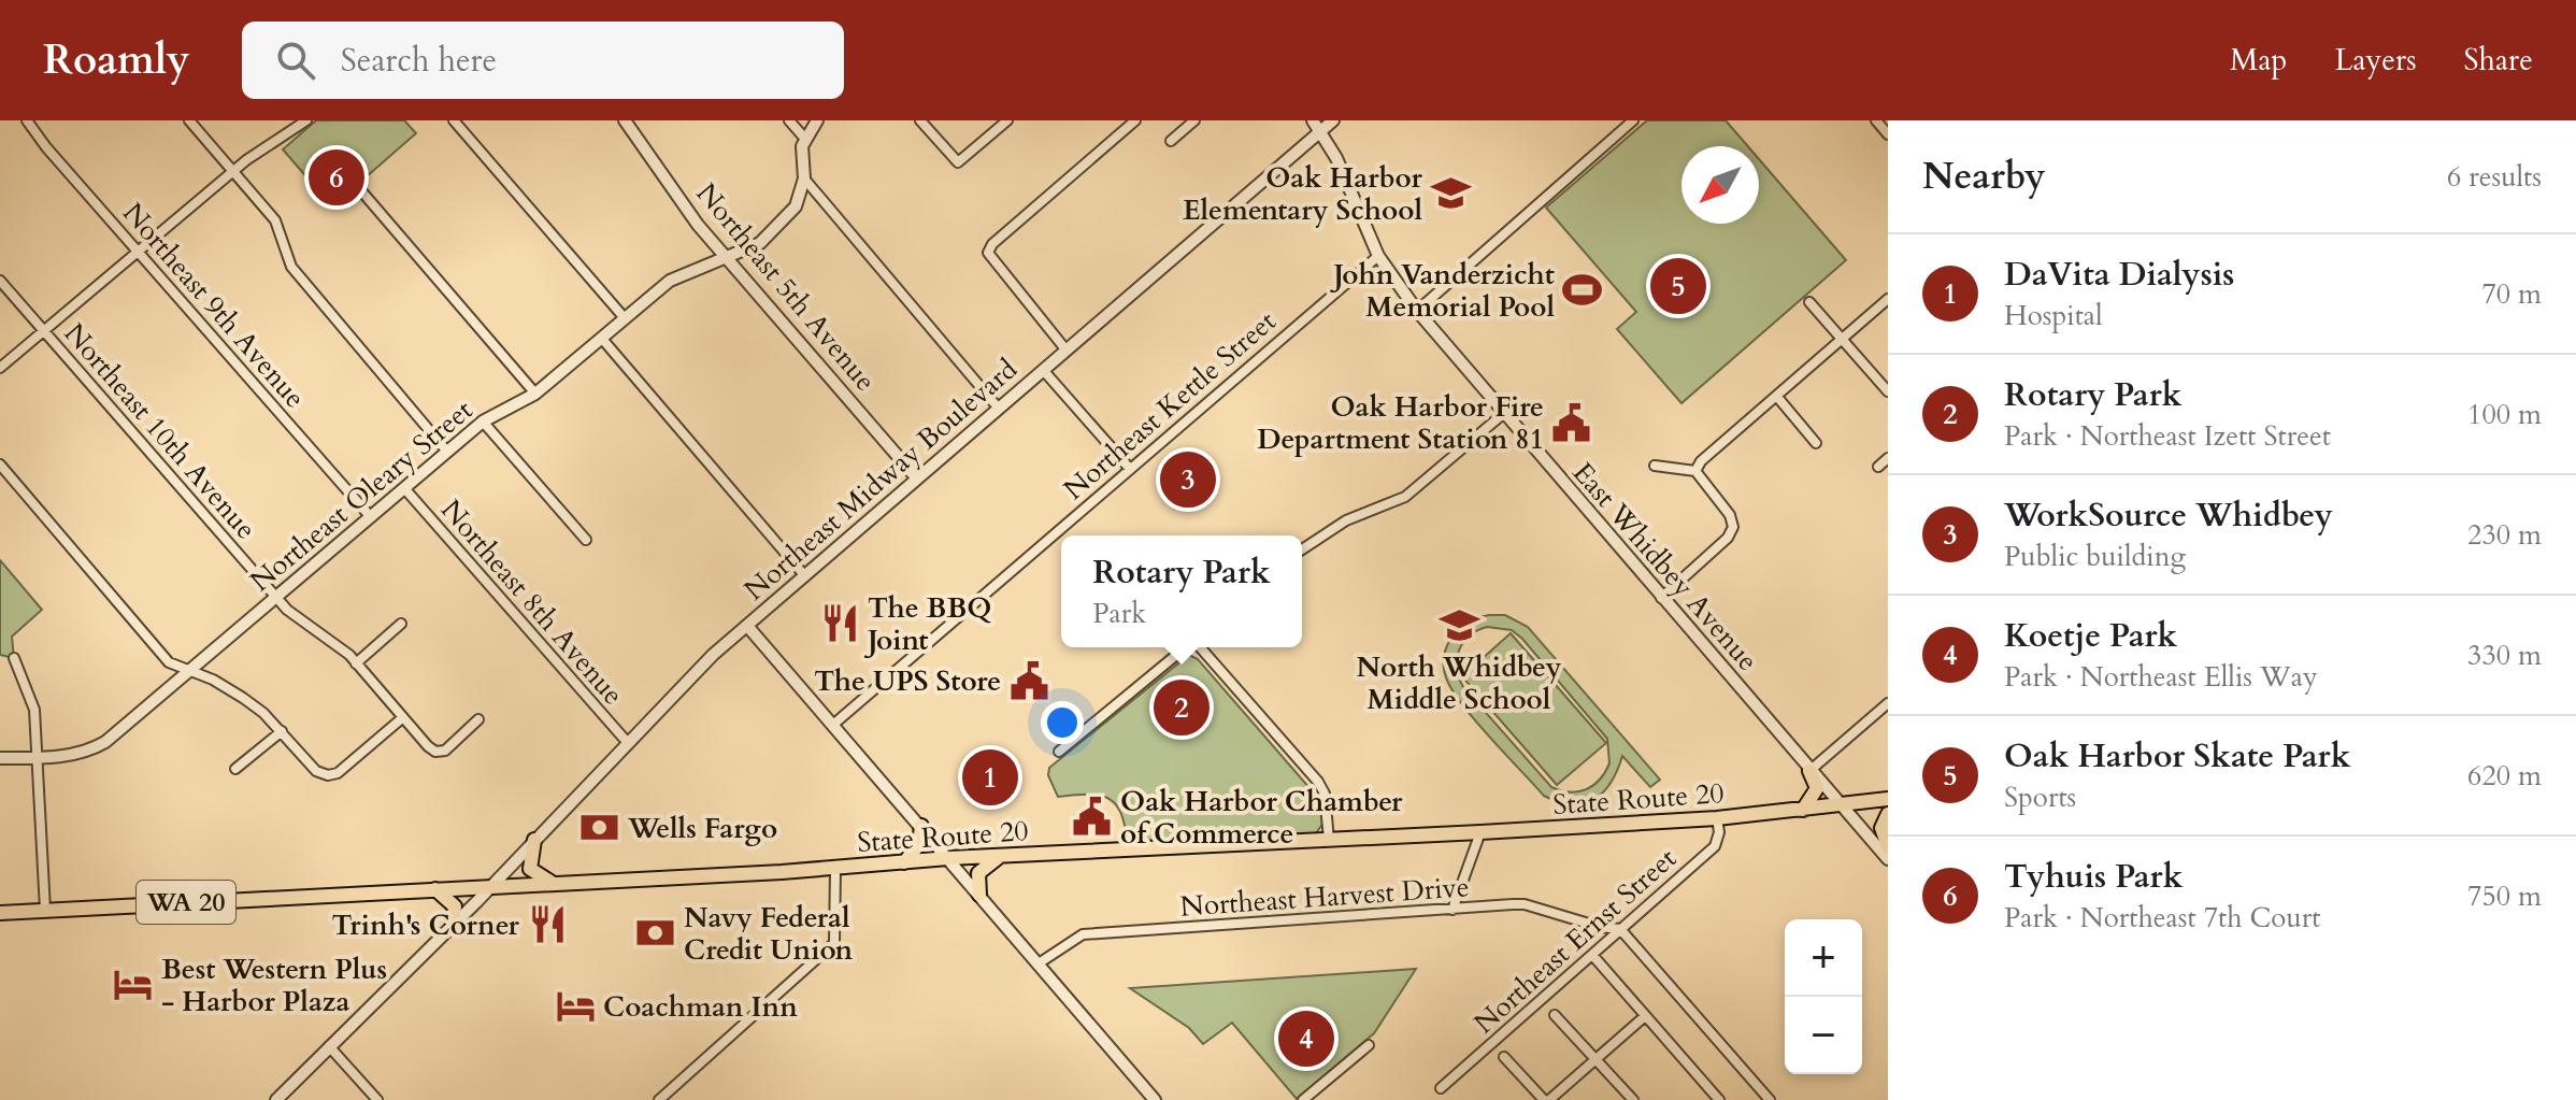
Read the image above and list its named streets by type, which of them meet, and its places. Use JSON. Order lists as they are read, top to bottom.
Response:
{
  "streets": {
    "main road": ["State Route 20", "WA 20"],
    "street": [
      "Northeast 5th Avenue",
      "Northeast 9th Avenue",
      "Northeast Kettle Street",
      "Northeast 10th Avenue",
      "Northeast Midway Boulevard",
      "Northeast Oleary Street",
      "East Whidbey Avenue",
      "Northeast 8th Avenue",
      "Northeast Harvest Drive",
      "Northeast Ernst Street"
    ]
  },
  "crossings": [
    ["Northeast 5th Avenue", "Northeast Midway Boulevard"],
    ["Northeast 5th Avenue", "Northeast Oleary Street"],
    ["Northeast 9th Avenue", "Northeast Oleary Street"],
    ["Northeast Kettle Street", "East Whidbey Avenue"],
    ["Northeast 10th Avenue", "Northeast Oleary Street"],
    ["Northeast Midway Boulevard", "East Whidbey Avenue"],
    ["Northeast Midway Boulevard", "Northeast 8th Avenue"],
    ["Northeast Midway Boulevard", "State Route 20"],
    ["Northeast Oleary Street", "Northeast 8th Avenue"],
    ["East Whidbey Avenue", "State Route 20"],
    ["State Route 20", "Northeast Ernst Street"],
    ["Northeast Harvest Drive", "Northeast Ernst Street"]
  ],
  "places": {
    "school or university": ["Oak Harbor Elementary School", "North Whidbey Middle School"],
    "sports": ["John Vanderzicht Memorial Pool"],
    "public building": ["Oak Harbor Fire Department Station 81", "The UPS Store", "Oak Harbor Chamber of Commerce"],
    "restaurant": ["The BBQ Joint", "Trinh's Corner"],
    "bank": ["Wells Fargo", "Navy Federal Credit Union"],
    "hotel": ["Best Western Plus - Harbor Plaza", "Coachman Inn"]
  },
  "north": "bottom left",
  "page": {
    "header": "Roamly",
    "search": "Search here",
    "nav": ["Map", "Layers", "Share"],
    "heading": ["Nearby", "6 results"],
    "pins": [
      "6",
      "5",
      "3",
      "2",
      "1",
      "4"
    ],
    "list": [
      {
        "mark": "1",
        "name": "DaVita Dialysis",
        "note": "Hospital",
        "value": "70 m"
      },
      {
        "mark": "2",
        "name": "Rotary Park",
        "note": "Park · Northeast Izett Street",
        "value": "100 m"
      },
      {
        "mark": "3",
        "name": "WorkSource Whidbey",
        "note": "Public building",
        "value": "230 m"
      },
      {
        "mark": "4",
        "name": "Koetje Park",
        "note": "Park · Northeast Ellis Way",
        "value": "330 m"
      },
      {
        "mark": "5",
        "name": "Oak Harbor Skate Park",
        "note": "Sports",
        "value": "620 m"
      },
      {
        "mark": "6",
        "name": "Tyhuis Park",
        "note": "Park · Northeast 7th Court",
        "value": "750 m"
      }
    ],
    "popup": ["Rotary Park", "Park"],
    "map_buttons": ["+", "−"]
  }
}
